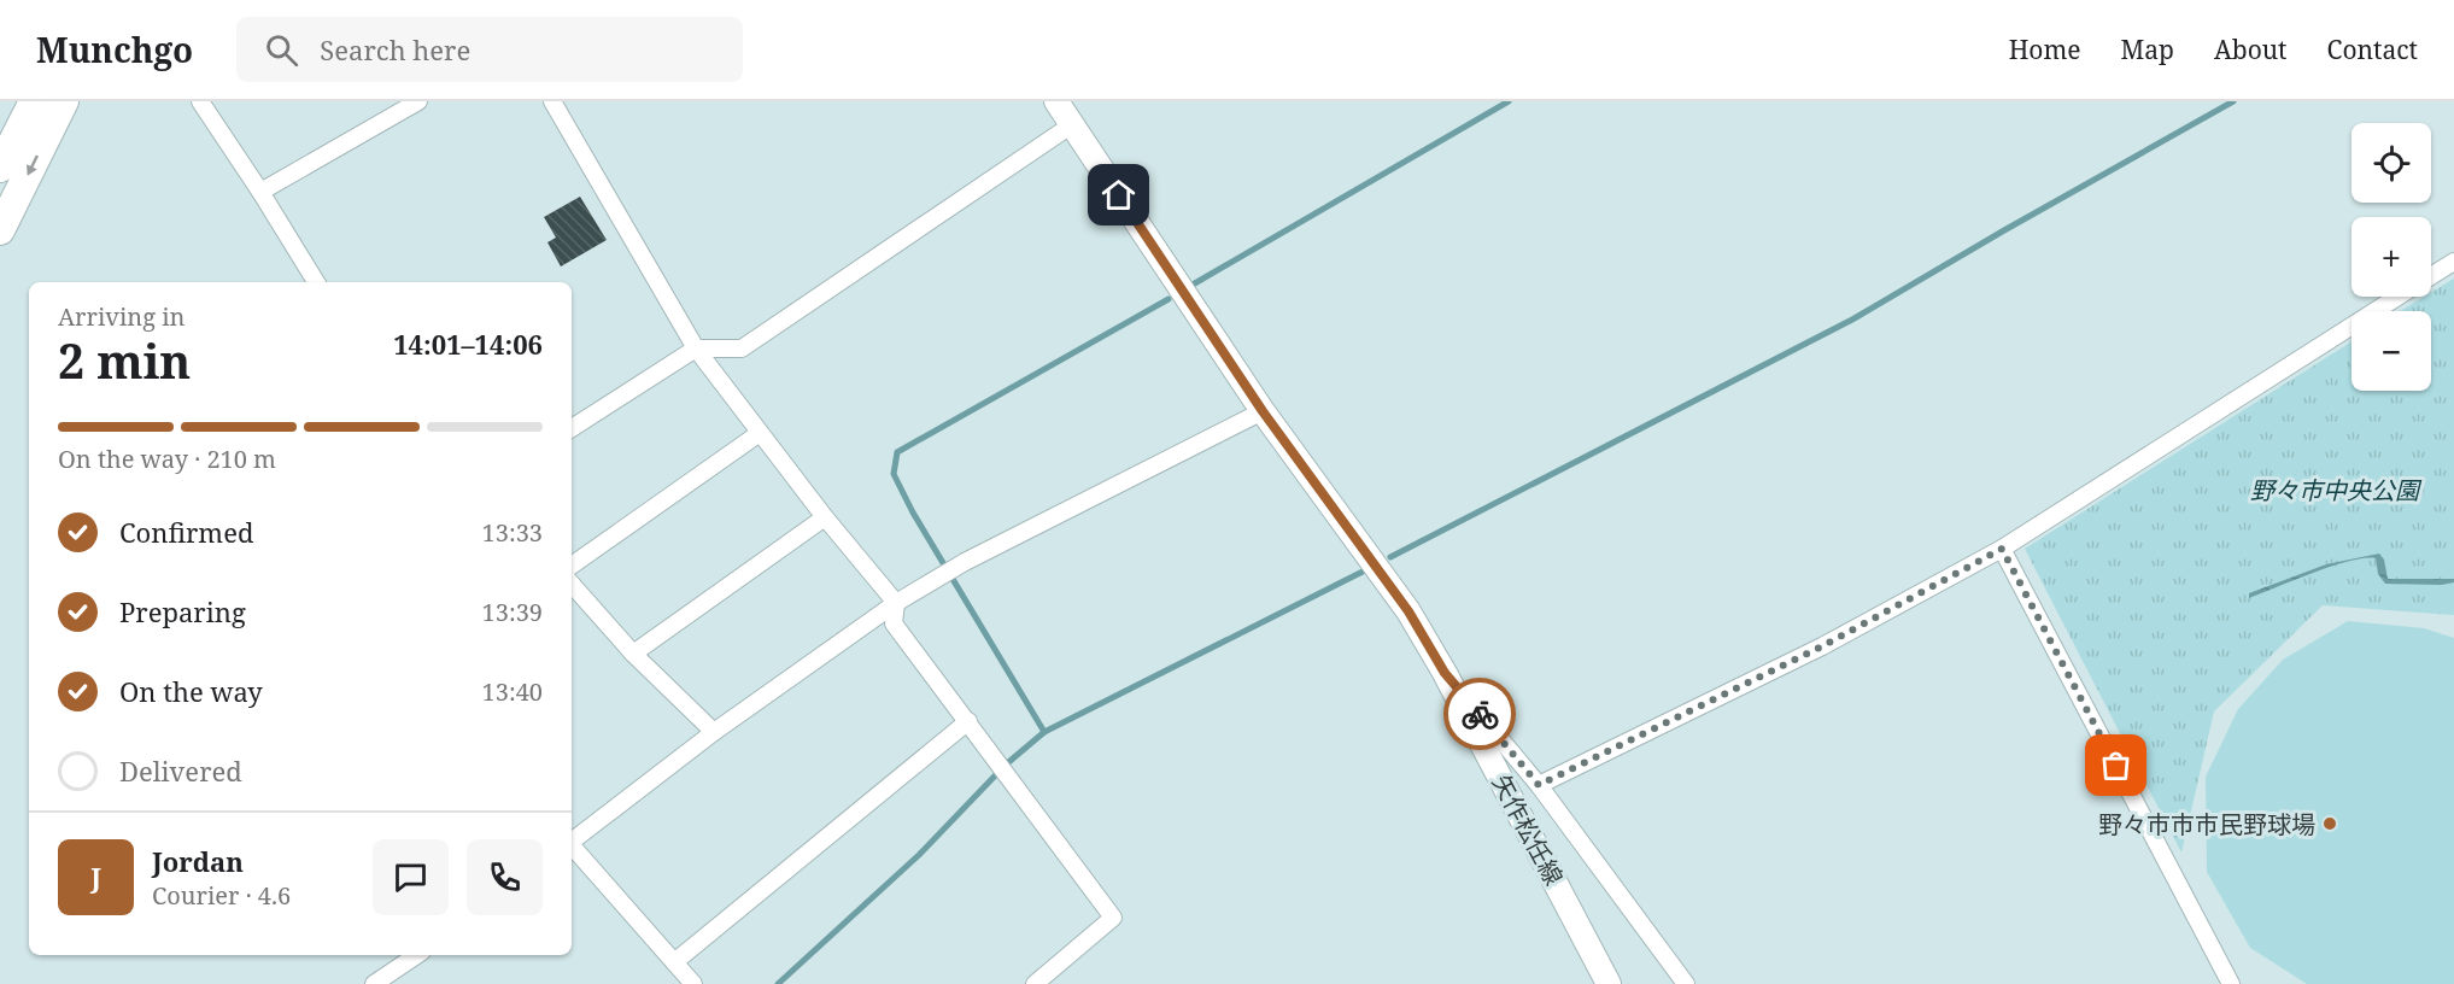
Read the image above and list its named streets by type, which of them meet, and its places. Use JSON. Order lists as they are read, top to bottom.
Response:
{
  "streets": {
    "main road": ["矢作松任線"]
  },
  "parks": ["野々市中央公園"],
  "places": ["野々市市市民野球場"],
  "page": {
    "header": "Munchgo",
    "search": "Search here",
    "nav": [
      "Home",
      "Map",
      "About",
      "Contact"
    ],
    "map_buttons": ["+", "−"],
    "heading": ["2 min", "Arriving in", "14:01–14:06"],
    "panel": ["Jordan", "Courier · 4.6"],
    "bar": "On the way · 210 m",
    "list": [
      ["Confirmed", "13:33"],
      ["Preparing", "13:39"],
      ["On the way", "13:40"],
      "Delivered"
    ],
    "round": "J"
  }
}
